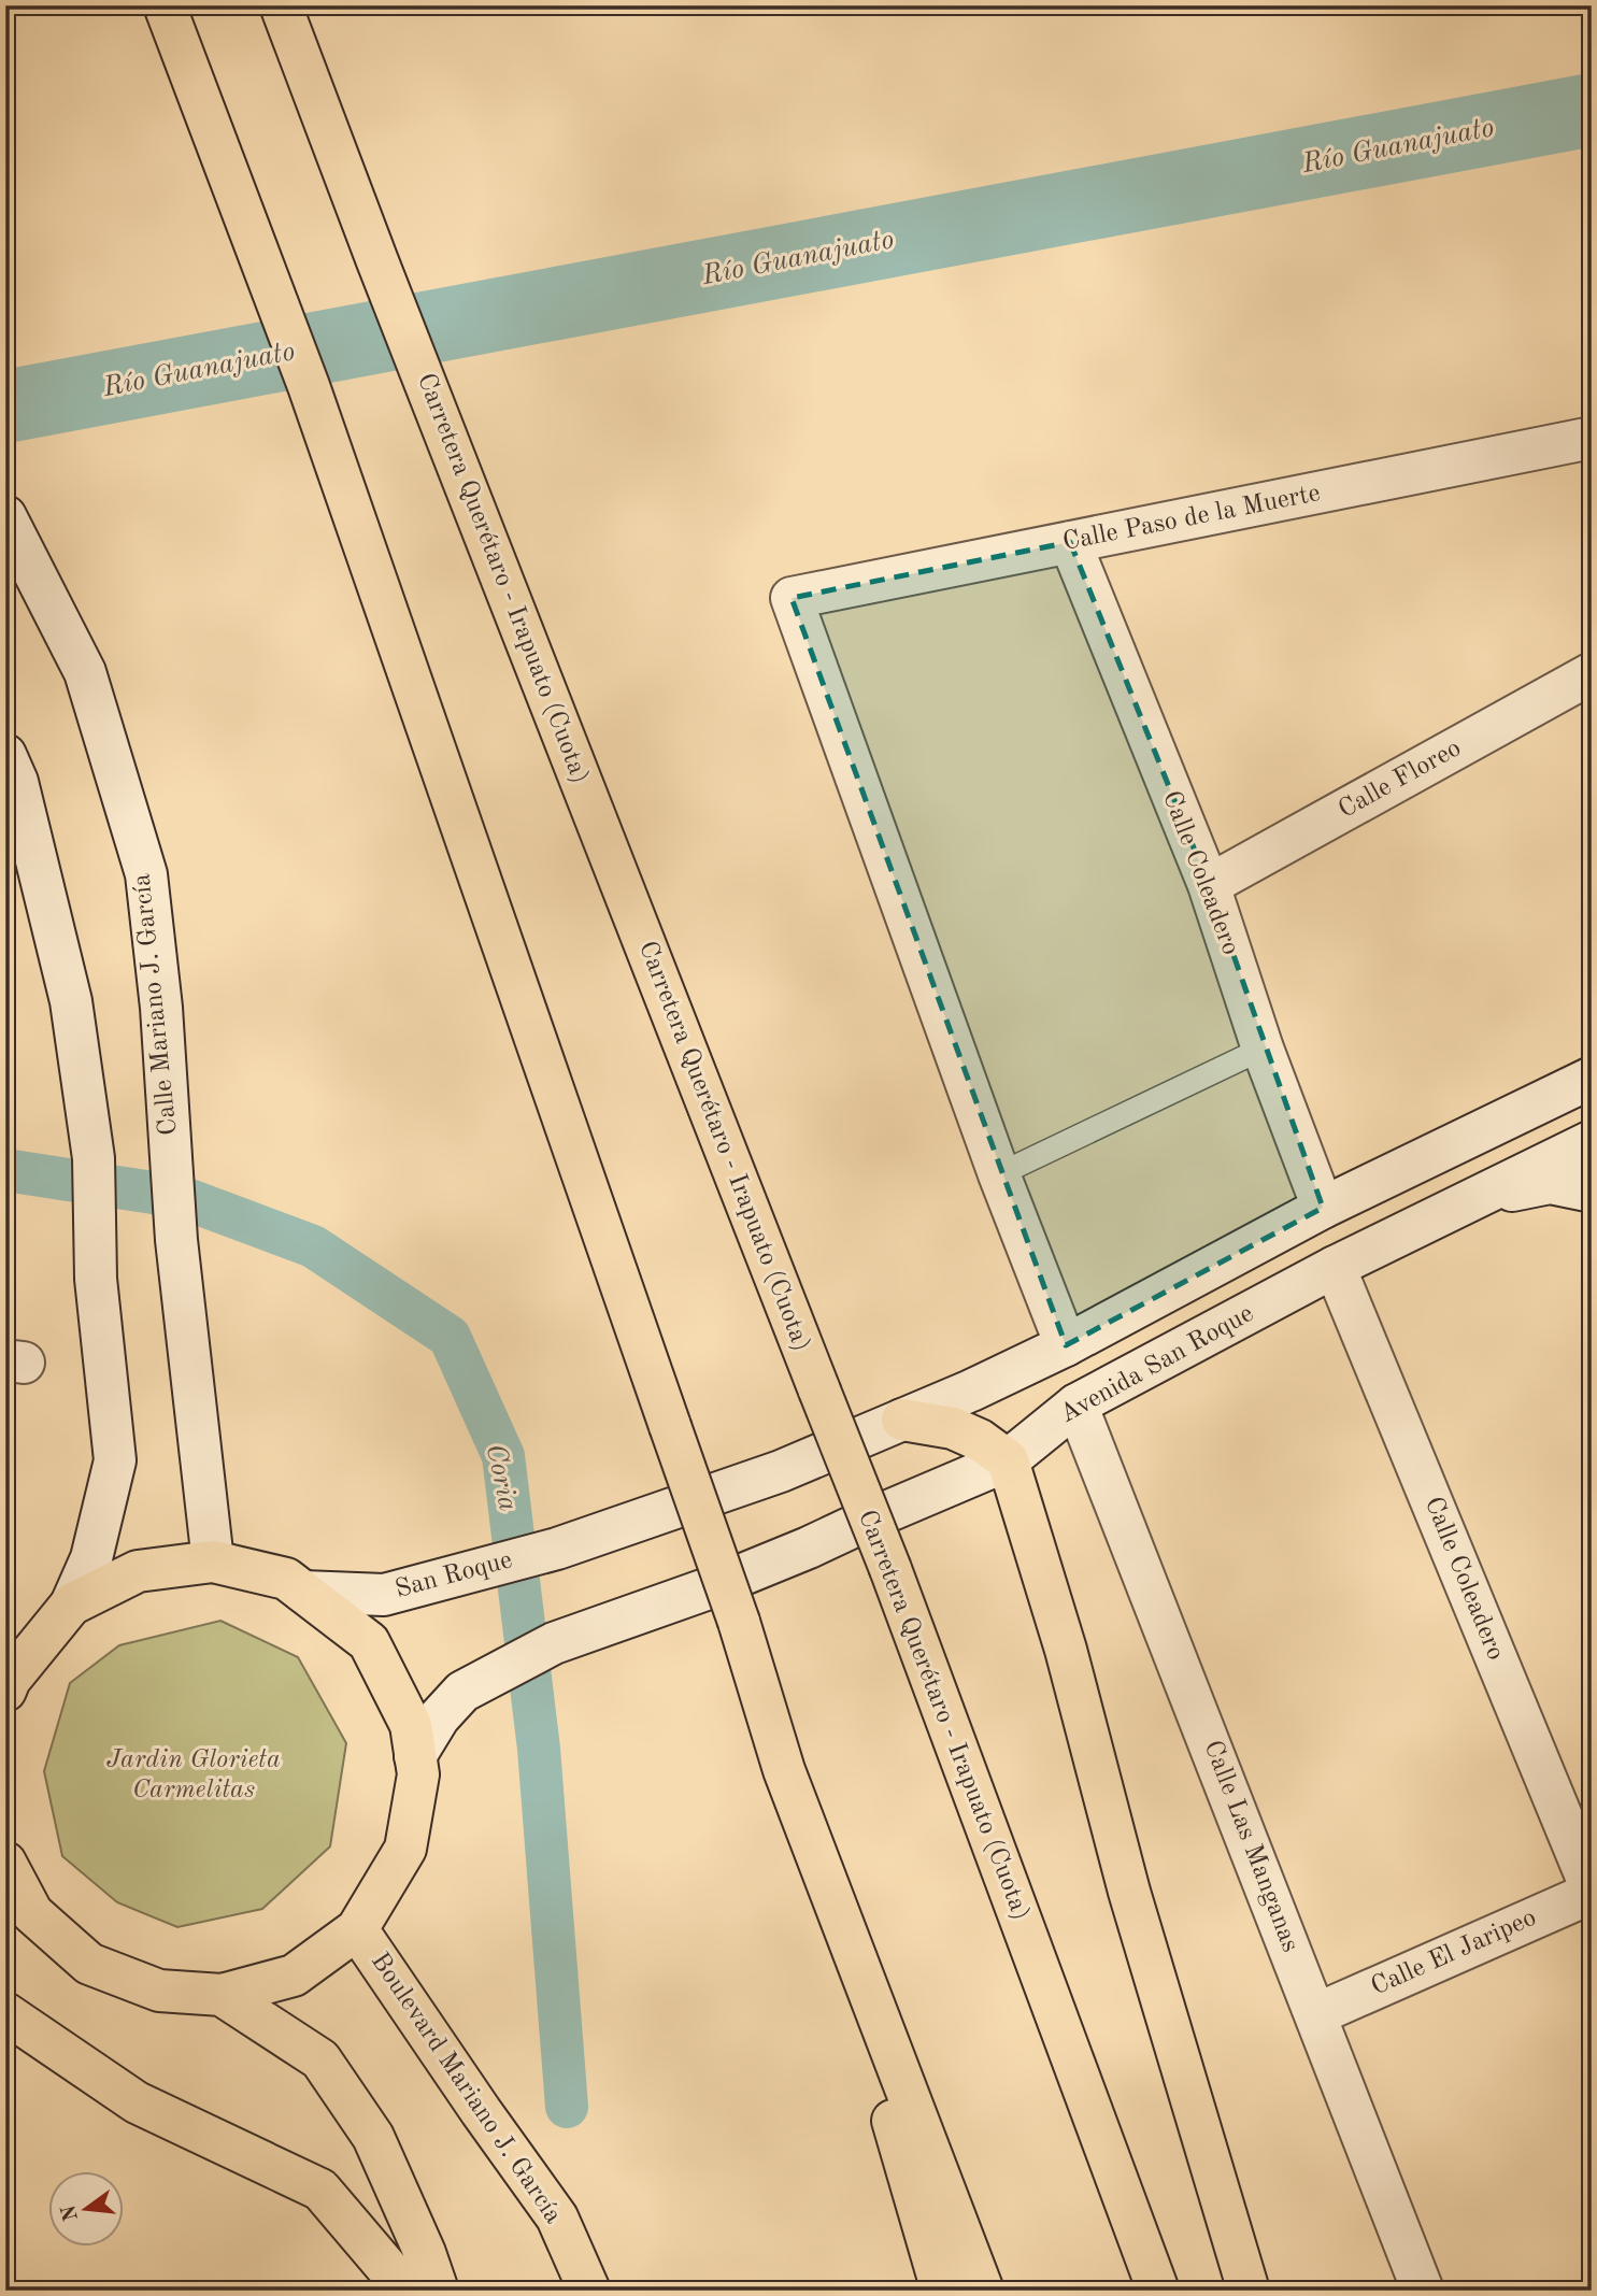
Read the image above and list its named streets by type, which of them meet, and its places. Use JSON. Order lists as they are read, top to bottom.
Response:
{
  "streets": {
    "main road": ["Carretera Querétaro - Irapuato (Cuota)", "Boulevard Mariano J. García"],
    "street": [
      "Calle Paso de la Muerte",
      "Calle Floreo",
      "Calle Coleadero",
      "Calle Mariano J. García",
      "Avenida San Roque",
      "San Roque",
      "Calle Las Manganas",
      "Calle El Jaripeo"
    ]
  },
  "crossings": [
    ["Calle Paso de la Muerte", "Calle Coleadero"],
    ["Calle Floreo", "Calle Coleadero"],
    ["Calle Coleadero", "Avenida San Roque"],
    ["Calle Coleadero", "Calle El Jaripeo"],
    ["Avenida San Roque", "Calle Las Manganas"],
    ["Calle Las Manganas", "Calle El Jaripeo"]
  ],
  "water": ["Río Guanajuato", "Coria"],
  "parks": ["Jardin Glorieta Carmelitas"],
  "north": "left"
}
